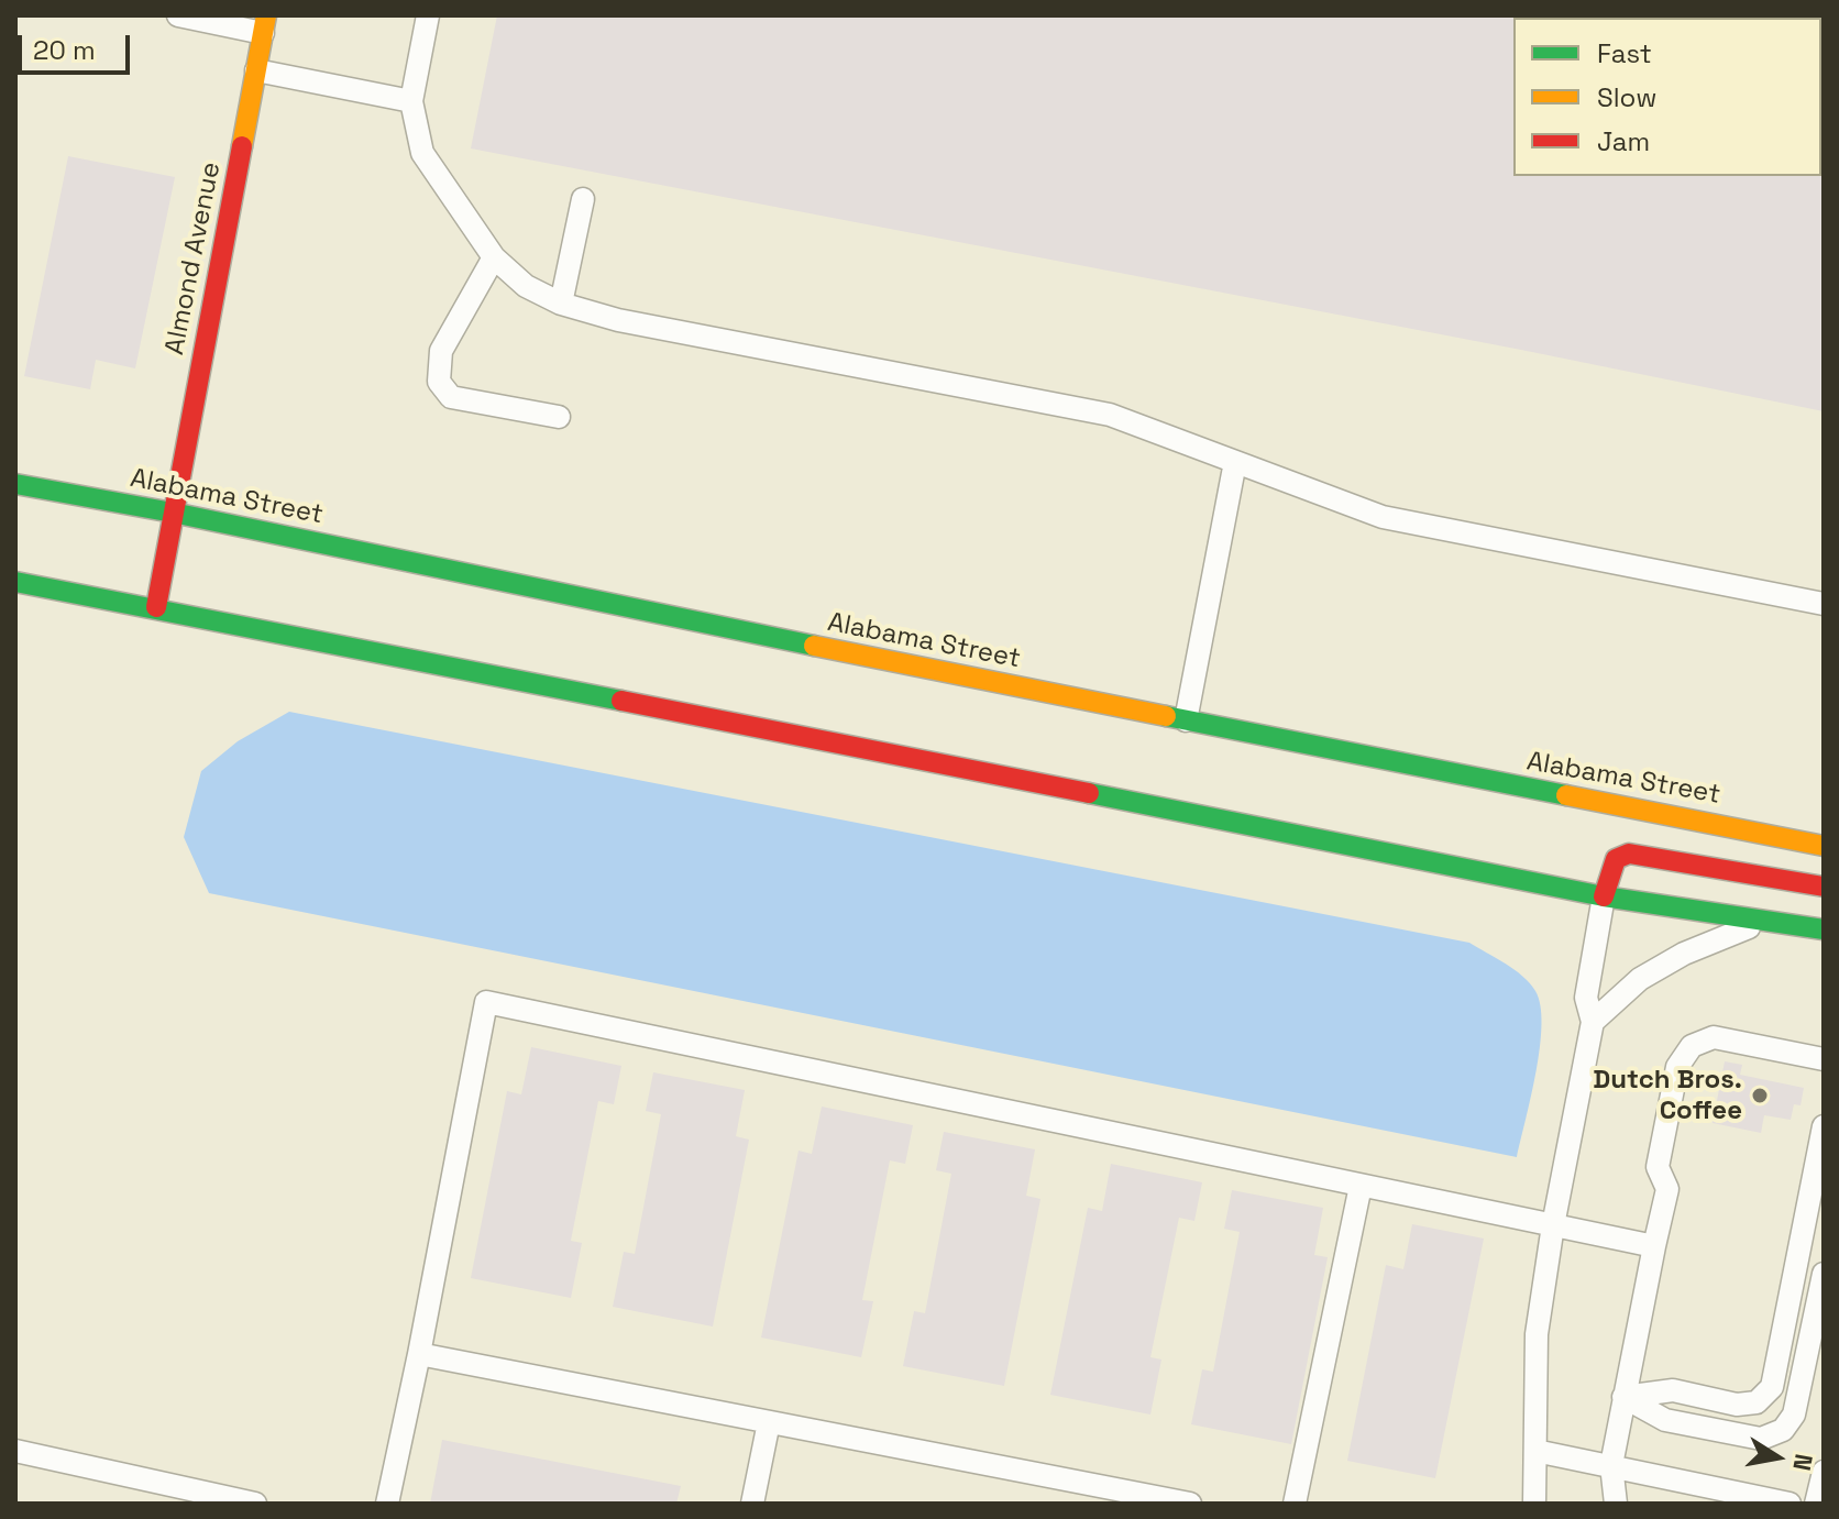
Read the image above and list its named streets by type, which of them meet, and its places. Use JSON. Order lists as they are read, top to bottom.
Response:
{
  "streets": {
    "main road": ["Almond Avenue", "Alabama Street"]
  },
  "crossings": [
    ["Almond Avenue", "Alabama Street"]
  ],
  "places": ["Dutch Bros. Coffee"],
  "legend": ["Fast", "Slow", "Jam"],
  "scale_bar": "20 m",
  "north": "right"
}
